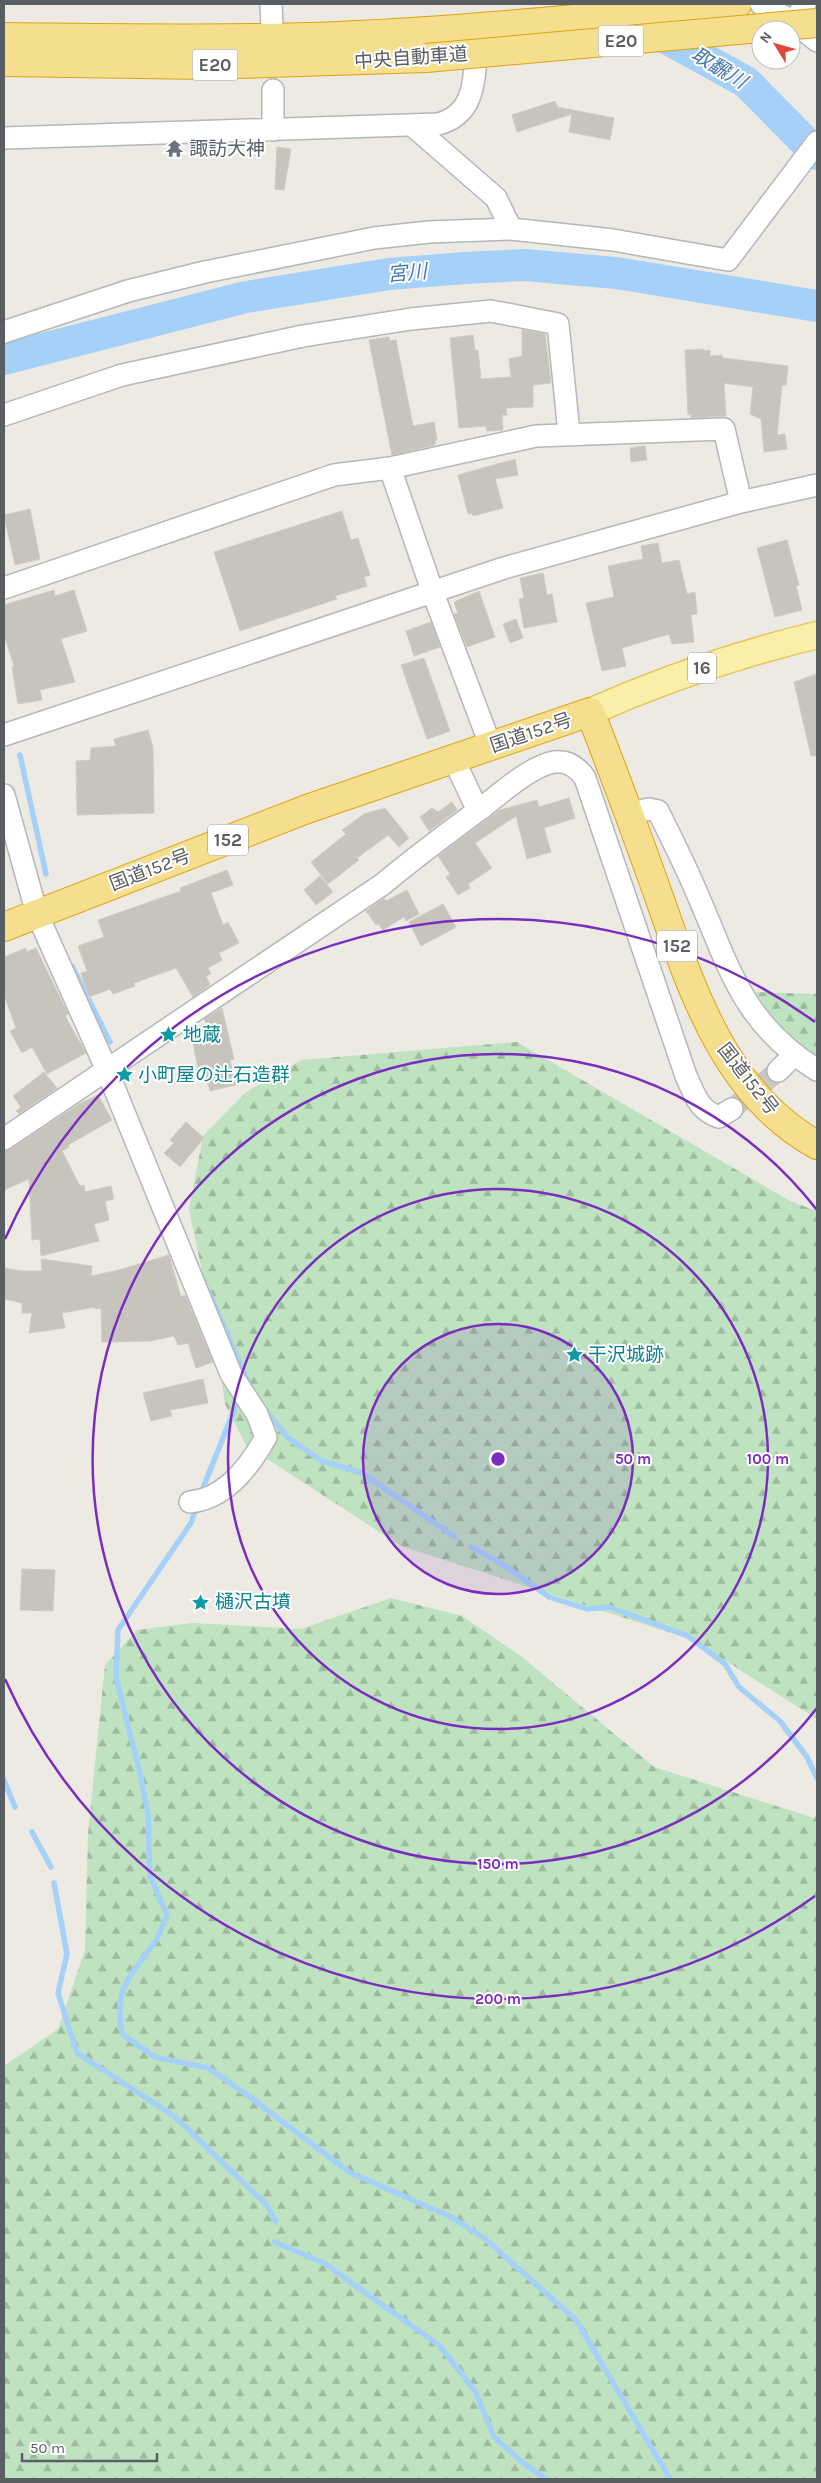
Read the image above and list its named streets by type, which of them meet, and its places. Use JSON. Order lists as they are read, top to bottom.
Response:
{
  "streets": {
    "highway": [
      "E20",
      "中央自動車道",
      "国道152号",
      "152"
    ],
    "main road": ["16"]
  },
  "crossings": [
    ["16", "国道152号"]
  ],
  "water": ["取飜川", "宮川"],
  "places": {
    "temple": ["諏訪大神"],
    "place": [
      "地蔵",
      "小町屋の辻石造群",
      "干沢城跡",
      "樋沢古墳"
    ]
  },
  "scale_bar": "50 m",
  "north": "top left",
  "rings": [
    "50 m",
    "100 m",
    "150 m",
    "200 m"
  ]
}
